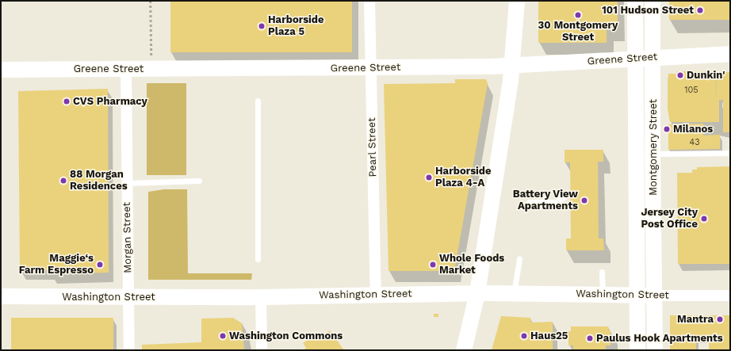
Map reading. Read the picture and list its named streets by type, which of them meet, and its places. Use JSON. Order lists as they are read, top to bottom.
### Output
{
  "streets": {
    "street": [
      "Greene Street",
      "Pearl Street",
      "Montgomery Street",
      "Morgan Street",
      "Washington Street"
    ]
  },
  "crossings": [
    ["Greene Street", "Pearl Street"],
    ["Greene Street", "Montgomery Street"],
    ["Greene Street", "Morgan Street"],
    ["Pearl Street", "Washington Street"],
    ["Montgomery Street", "Washington Street"],
    ["Morgan Street", "Washington Street"]
  ],
  "places": [
    "101 Hudson Street",
    "30 Montgomery Street",
    "Harborside Plaza 5",
    "Dunkin'",
    "CVS Pharmacy",
    "Milanos",
    "Harborside Plaza 4-A",
    "88 Morgan Residences",
    "Battery View Apartments",
    "Jersey City Post Office",
    "Maggie‘s Farm Espresso",
    "Whole Foods Market",
    "Mantra",
    "Washington Commons",
    "Haus25",
    "Paulus Hook Apartments"
  ],
  "house_numbers": ["105", "43"]
}
